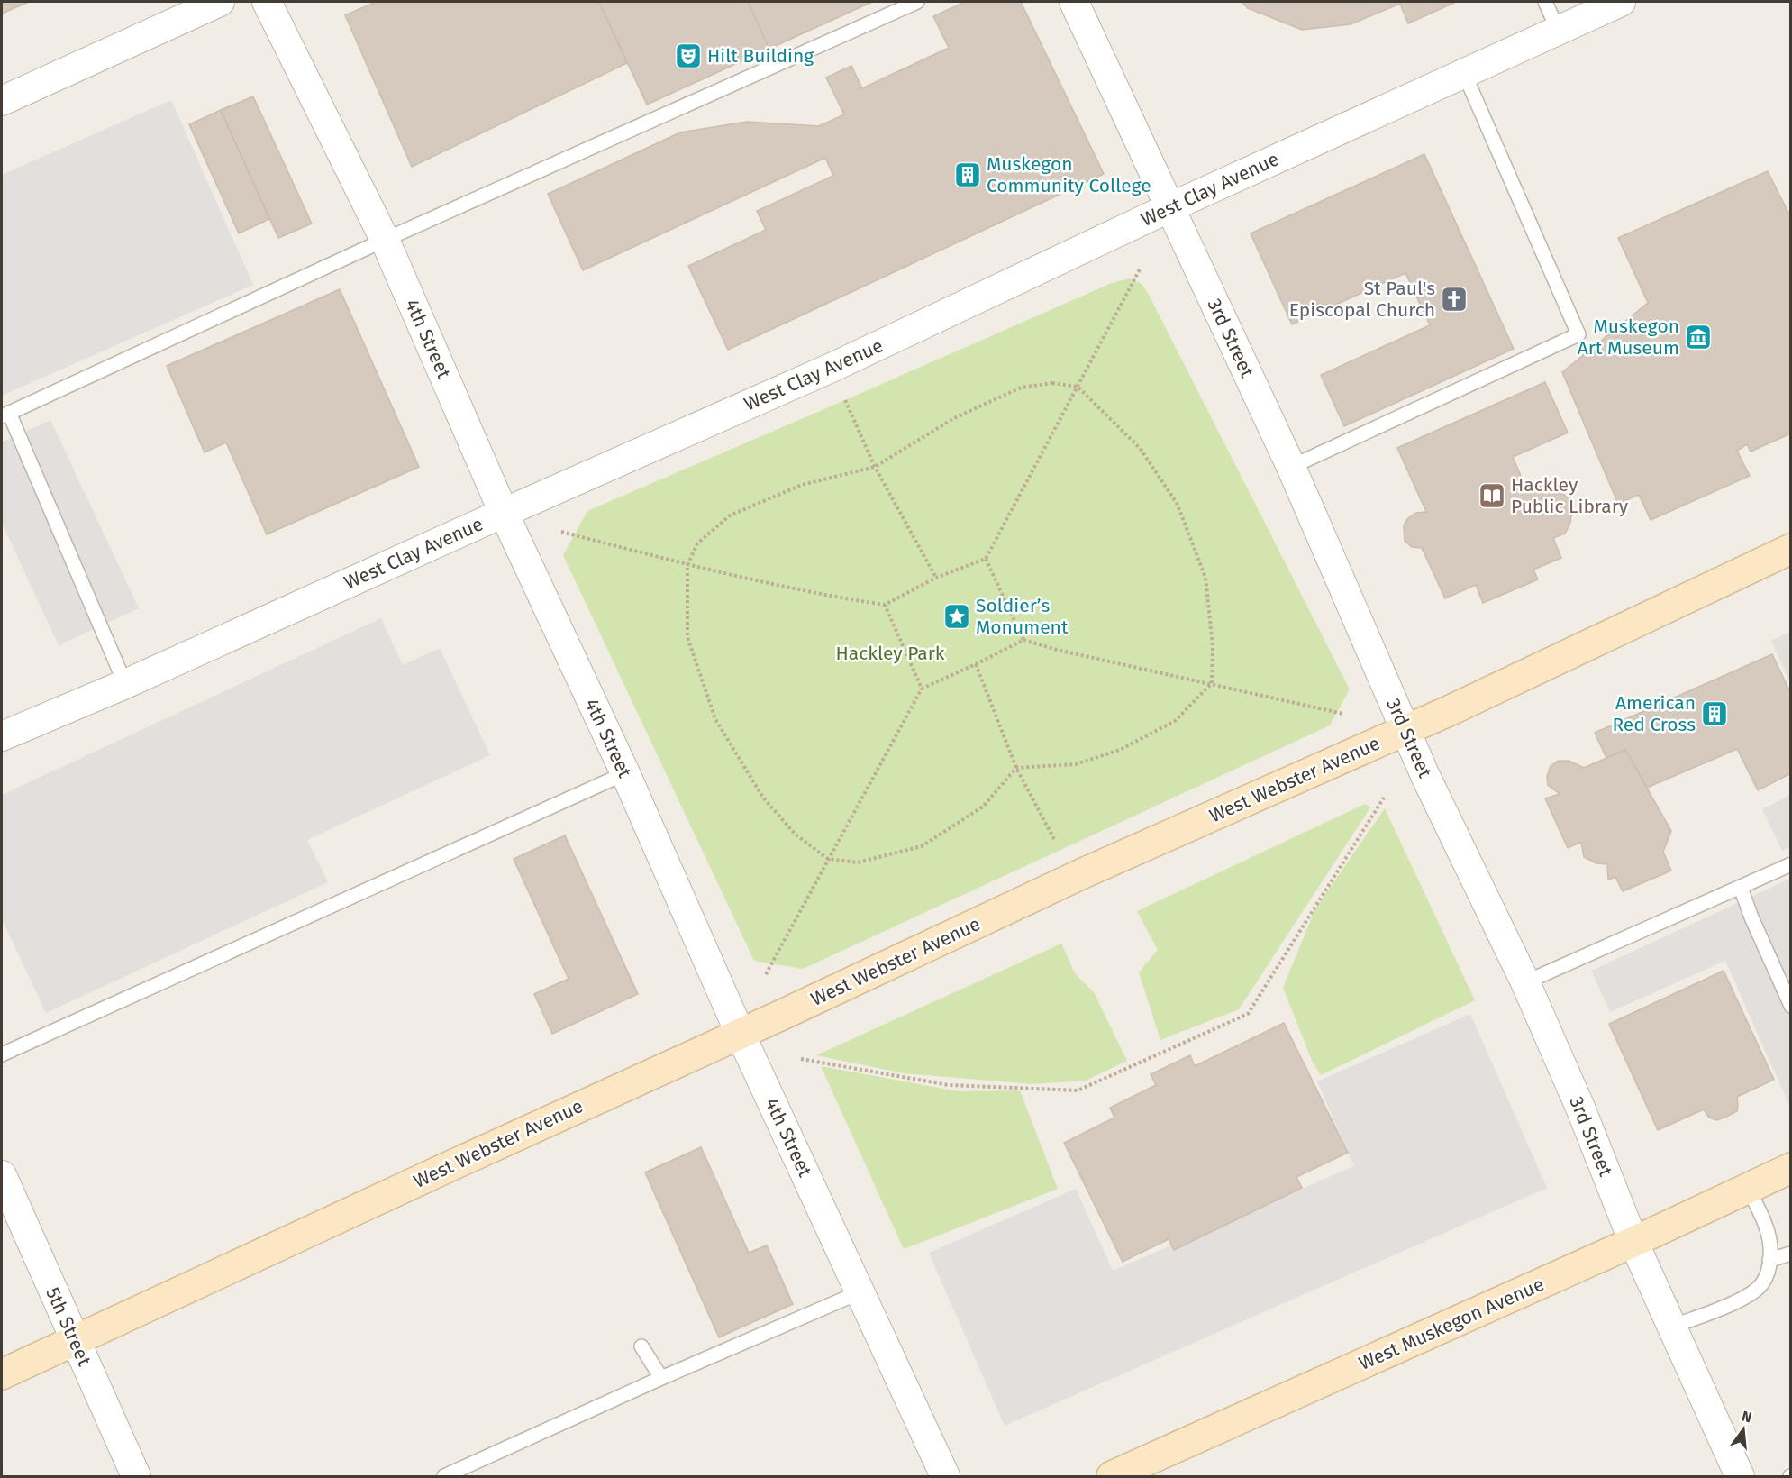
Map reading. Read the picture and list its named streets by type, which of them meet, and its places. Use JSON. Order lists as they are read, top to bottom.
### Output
{
  "streets": {
    "main road": ["West Webster Avenue", "West Muskegon Avenue"],
    "street": [
      "West Clay Avenue",
      "3rd Street",
      "4th Street",
      "5th Street"
    ]
  },
  "crossings": [
    ["West Clay Avenue", "3rd Street"],
    ["West Clay Avenue", "4th Street"],
    ["3rd Street", "West Webster Avenue"],
    ["3rd Street", "West Muskegon Avenue"],
    ["4th Street", "West Webster Avenue"],
    ["West Webster Avenue", "5th Street"]
  ],
  "parks": ["Hackley Park"],
  "places": {
    "theatre": ["Hilt Building"],
    "building": ["Muskegon Community College", "American Red Cross"],
    "church": ["St Paul's Episcopal Church"],
    "museum": ["Muskegon Art Museum"],
    "library": ["Hackley Public Library"],
    "place": ["Soldier’s Monument"]
  },
  "north": "top"
}
